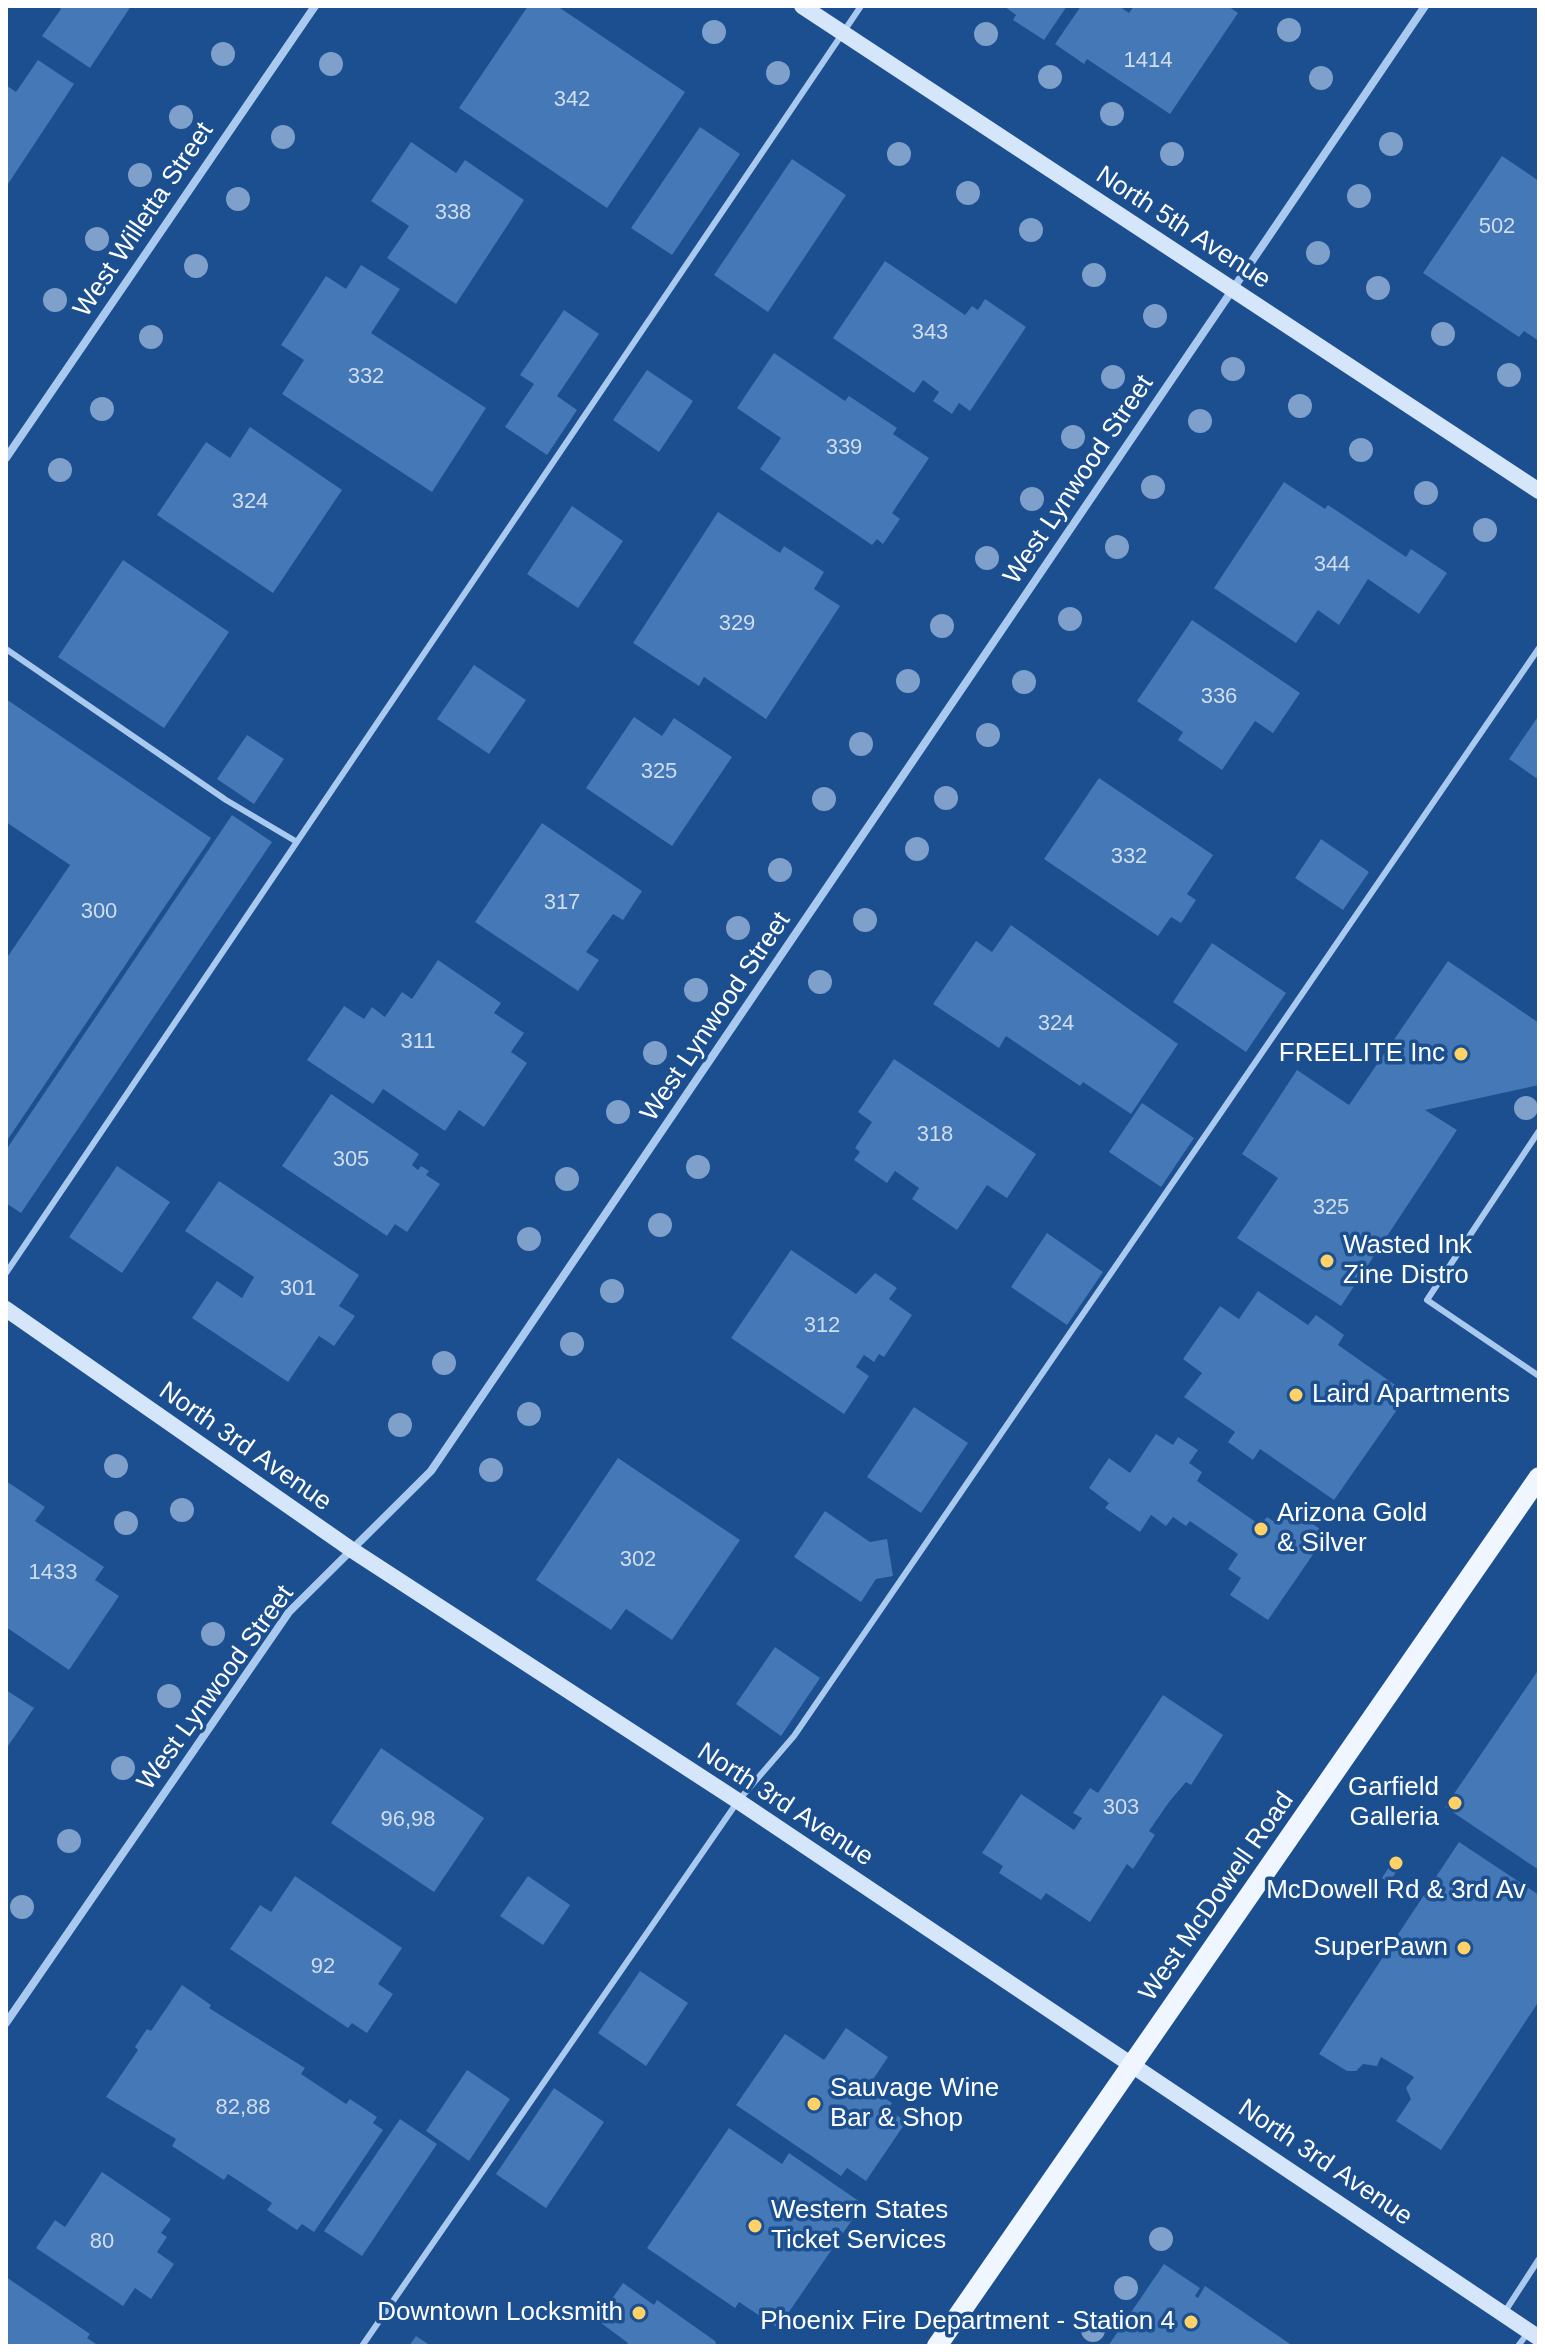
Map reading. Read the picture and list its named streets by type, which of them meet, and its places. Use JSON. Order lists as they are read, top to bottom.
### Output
{
  "streets": {
    "main road": ["West McDowell Road"],
    "street": [
      "West Willetta Street",
      "North 5th Avenue",
      "West Lynwood Street",
      "North 3rd Avenue"
    ]
  },
  "crossings": [
    ["North 5th Avenue", "West Lynwood Street"],
    ["West Lynwood Street", "North 3rd Avenue"],
    ["North 3rd Avenue", "West McDowell Road"]
  ],
  "places": [
    "FREELITE Inc",
    "Wasted Ink Zine Distro",
    "Laird Apartments",
    "Arizona Gold & Silver",
    "Garfield Galleria",
    "McDowell Rd & 3rd Av",
    "SuperPawn",
    "Sauvage Wine Bar & Shop",
    "Western States Ticket Services",
    "Downtown Locksmith",
    "Phoenix Fire Department - Station 4"
  ],
  "house_numbers": [
    "1414",
    "342",
    "338",
    "502",
    "343",
    "332",
    "339",
    "324",
    "344",
    "329",
    "336",
    "325",
    "332",
    "317",
    "300",
    "324",
    "311",
    "318",
    "305",
    "325",
    "301",
    "312",
    "302",
    "1433",
    "303",
    "96,98",
    "92",
    "82,88",
    "80"
  ]
}
